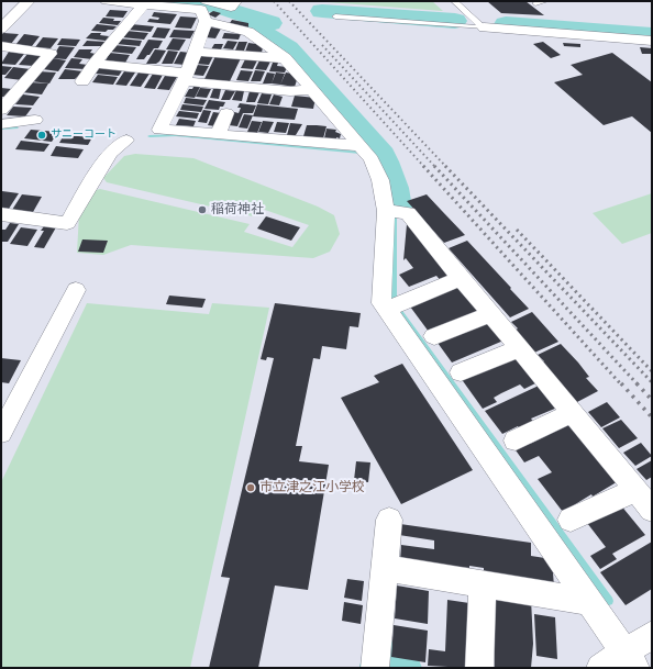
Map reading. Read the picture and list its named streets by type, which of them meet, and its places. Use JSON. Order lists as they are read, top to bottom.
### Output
{
  "places": ["サニーコート", "稲荷神社", "市立津之江小学校"]
}
